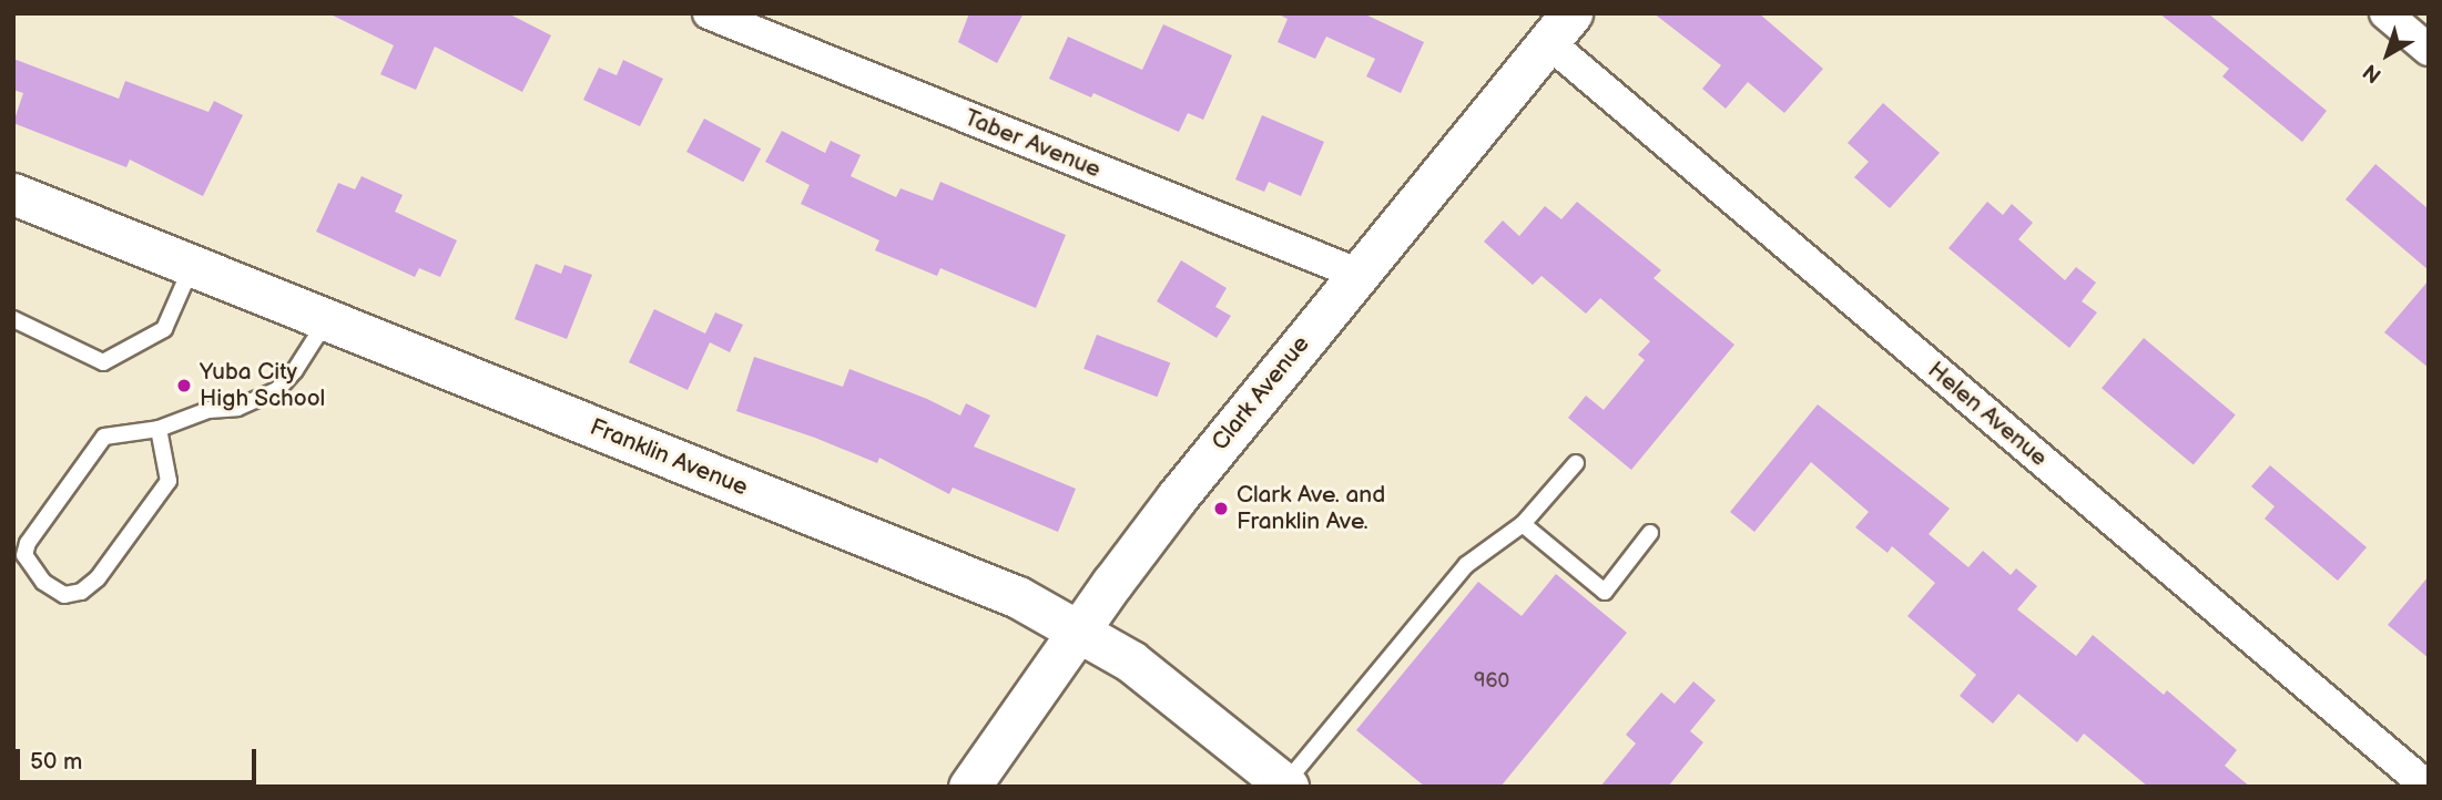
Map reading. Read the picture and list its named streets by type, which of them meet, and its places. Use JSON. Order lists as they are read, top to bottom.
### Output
{
  "streets": {
    "street": [
      "Taber Avenue",
      "Clark Avenue",
      "Helen Avenue",
      "Franklin Avenue"
    ]
  },
  "crossings": [
    ["Taber Avenue", "Clark Avenue"],
    ["Clark Avenue", "Helen Avenue"],
    ["Clark Avenue", "Franklin Avenue"]
  ],
  "places": ["Yuba City High School", "Clark Ave. and Franklin Ave."],
  "house_numbers": ["960"],
  "scale_bar": "50 m",
  "north": "bottom left"
}
